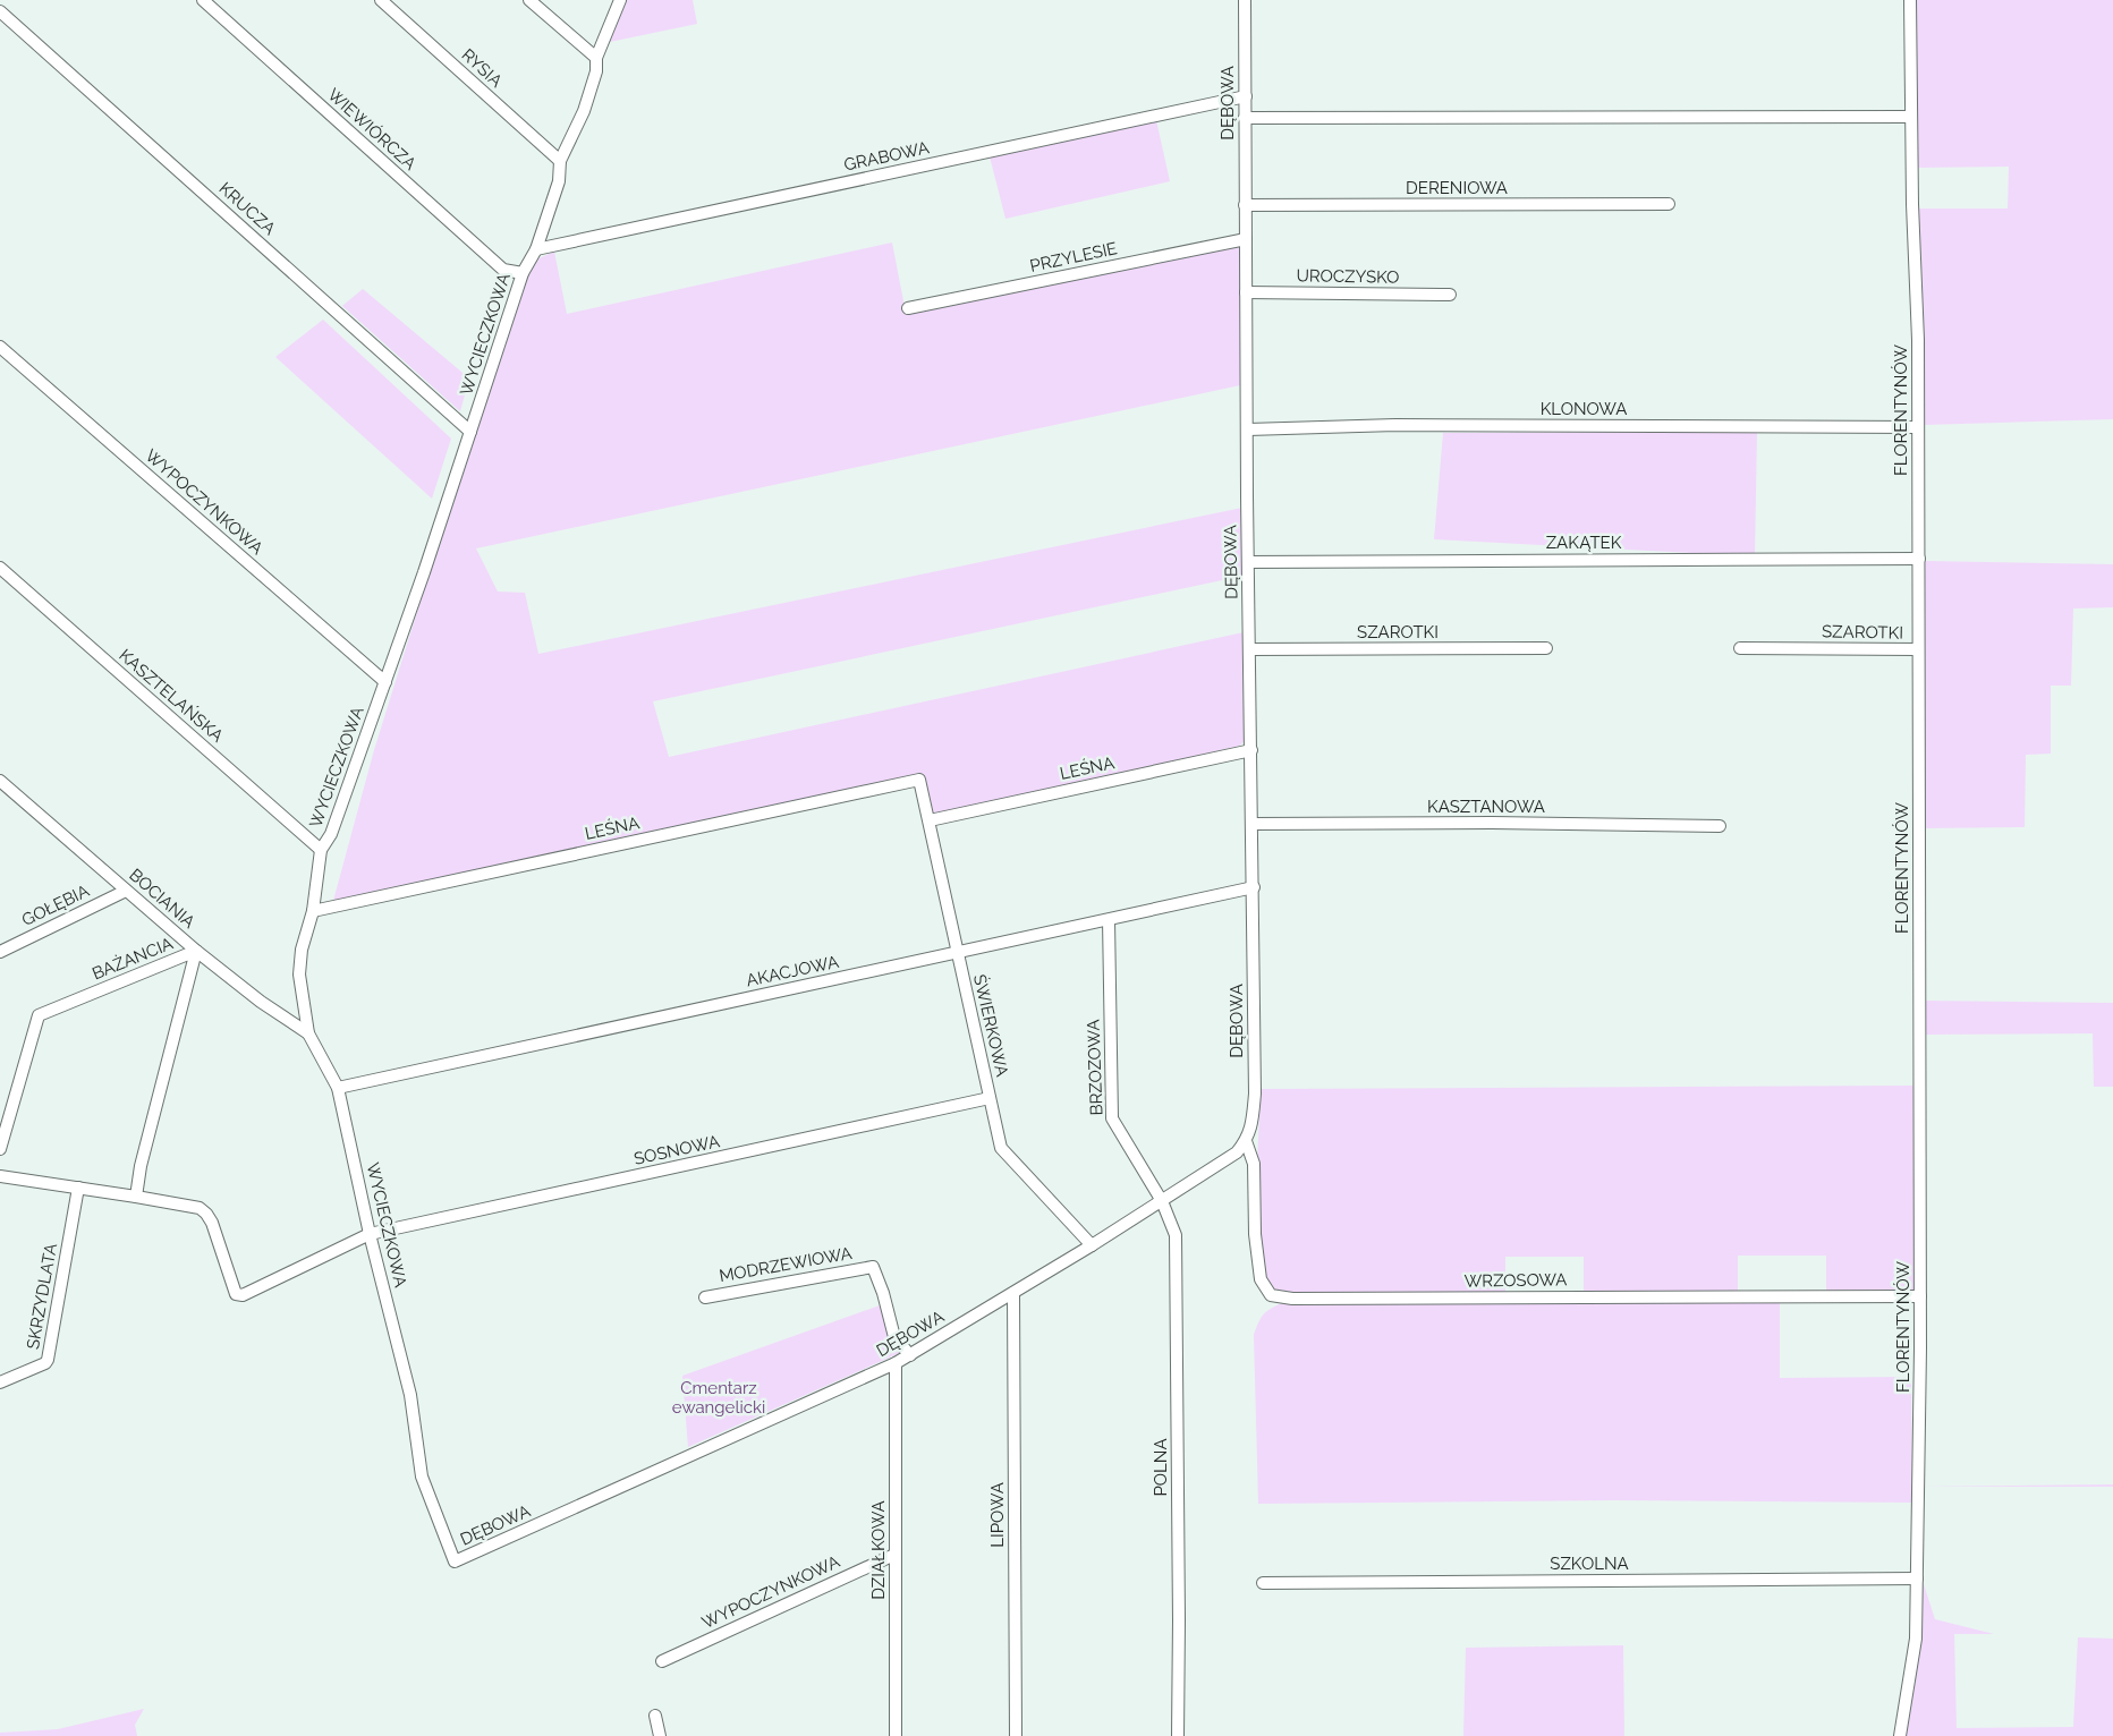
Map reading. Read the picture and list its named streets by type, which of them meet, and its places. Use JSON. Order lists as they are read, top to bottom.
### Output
{
  "streets": {
    "street": [
      "RYSIA",
      "DĘBOWA",
      "WIEWIÓRCZA",
      "GRABOWA",
      "DERENIOWA",
      "KRUCZA",
      "PRZYLESIE",
      "UROCZYSKO",
      "WYCIECZKOWA",
      "KLONOWA",
      "FLORENTYNÓW",
      "WYPOCZYNKOWA",
      "ZAKĄTEK",
      "SZAROTKI",
      "KASZTELAŃSKA",
      "LEŚNA",
      "KASZTANOWA",
      "BOCIANIA",
      "GOŁĘBIA",
      "BAŻANCIA",
      "AKACJOWA",
      "ŚWIERKOWA",
      "BRZOZOWA",
      "SOSNOWA",
      "MODRZEWIOWA",
      "WRZOSOWA",
      "SKRZYDLATA",
      "POLNA",
      "LIPOWA",
      "DZIAŁKOWA",
      "SZKOLNA"
    ]
  },
  "crossings": [
    ["RYSIA", "WYCIECZKOWA"],
    ["DĘBOWA", "GRABOWA"],
    ["DĘBOWA", "DERENIOWA"],
    ["DĘBOWA", "PRZYLESIE"],
    ["DĘBOWA", "UROCZYSKO"],
    ["DĘBOWA", "WYCIECZKOWA"],
    ["DĘBOWA", "KLONOWA"],
    ["DĘBOWA", "ZAKĄTEK"],
    ["DĘBOWA", "SZAROTKI"],
    ["DĘBOWA", "LEŚNA"],
    ["DĘBOWA", "KASZTANOWA"],
    ["DĘBOWA", "AKACJOWA"],
    ["DĘBOWA", "ŚWIERKOWA"],
    ["DĘBOWA", "BRZOZOWA"],
    ["DĘBOWA", "MODRZEWIOWA"],
    ["DĘBOWA", "WRZOSOWA"],
    ["DĘBOWA", "POLNA"],
    ["DĘBOWA", "LIPOWA"],
    ["DĘBOWA", "DZIAŁKOWA"],
    ["WIEWIÓRCZA", "WYCIECZKOWA"],
    ["GRABOWA", "WYCIECZKOWA"],
    ["KRUCZA", "WYCIECZKOWA"],
    ["WYCIECZKOWA", "WYPOCZYNKOWA"],
    ["WYCIECZKOWA", "KASZTELAŃSKA"],
    ["WYCIECZKOWA", "LEŚNA"],
    ["WYCIECZKOWA", "BOCIANIA"],
    ["WYCIECZKOWA", "AKACJOWA"],
    ["WYCIECZKOWA", "SOSNOWA"],
    ["KLONOWA", "FLORENTYNÓW"],
    ["FLORENTYNÓW", "ZAKĄTEK"],
    ["FLORENTYNÓW", "SZAROTKI"],
    ["FLORENTYNÓW", "WRZOSOWA"],
    ["FLORENTYNÓW", "SZKOLNA"],
    ["WYPOCZYNKOWA", "DZIAŁKOWA"],
    ["LEŚNA", "ŚWIERKOWA"],
    ["BOCIANIA", "GOŁĘBIA"],
    ["BOCIANIA", "BAŻANCIA"],
    ["AKACJOWA", "ŚWIERKOWA"],
    ["AKACJOWA", "BRZOZOWA"],
    ["ŚWIERKOWA", "SOSNOWA"],
    ["BRZOZOWA", "POLNA"]
  ],
  "parks": ["Cmentarz ewangelicki"]
}
